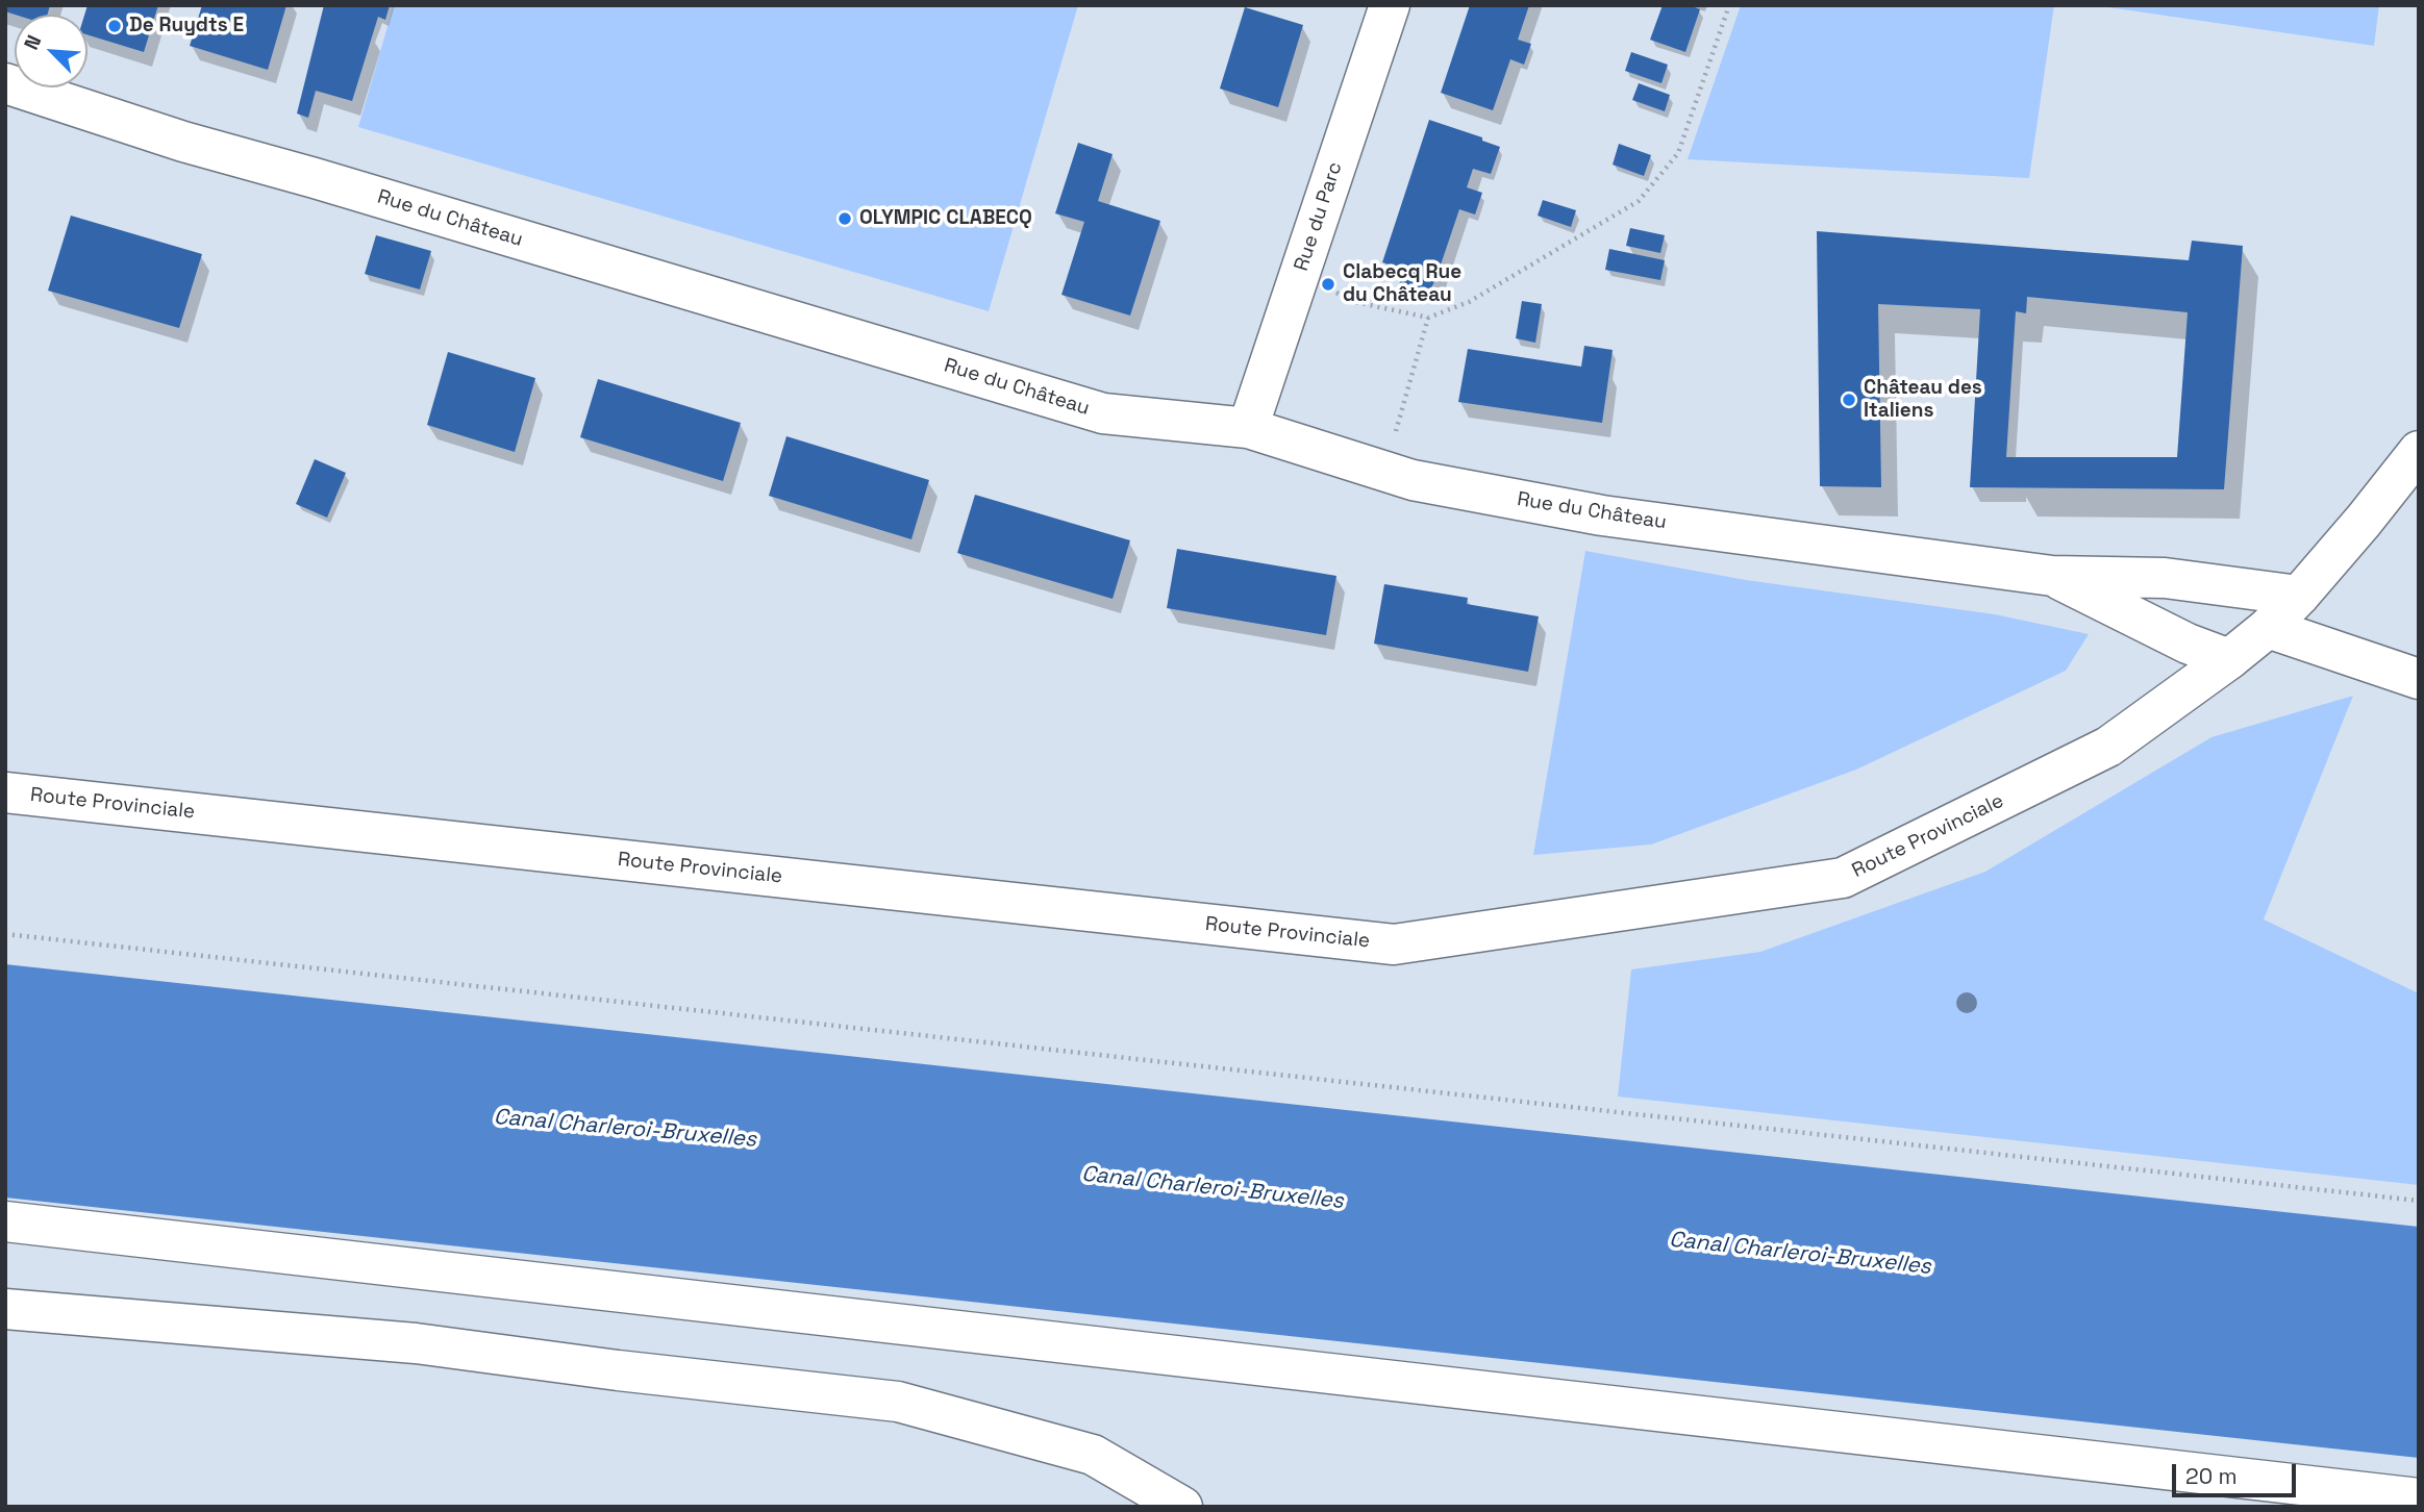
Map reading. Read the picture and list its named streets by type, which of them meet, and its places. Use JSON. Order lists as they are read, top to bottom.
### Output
{
  "streets": {
    "street": ["Rue du Parc", "Rue du Château", "Route Provinciale"]
  },
  "crossings": [
    ["Rue du Parc", "Rue du Château"],
    ["Rue du Château", "Route Provinciale"]
  ],
  "water": ["Canal Charleroi-Bruxelles"],
  "places": [
    "De Ruydts E",
    "OLYMPIC CLABECQ",
    "Clabecq Rue du Château",
    "Château des Italiens"
  ],
  "scale_bar": "20 m",
  "north": "top left"
}
